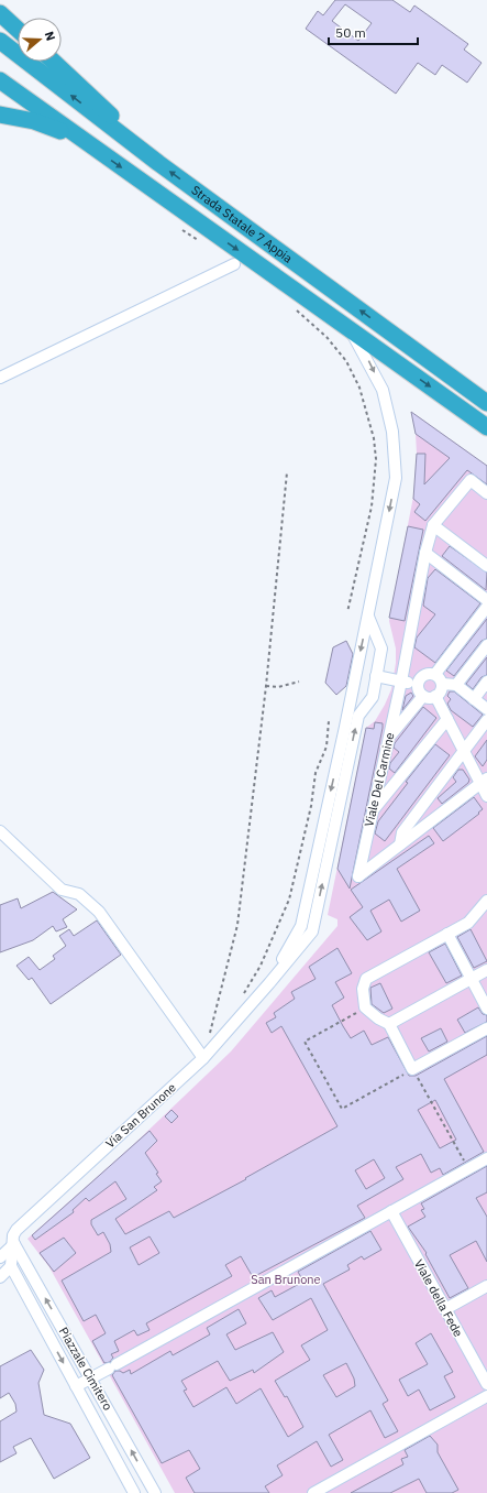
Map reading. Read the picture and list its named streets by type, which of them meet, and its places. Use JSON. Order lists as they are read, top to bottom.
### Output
{
  "streets": {
    "highway": ["Strada Statale 7 Appia"],
    "street": [
      "Viale Del Carmine",
      "Via San Brunone",
      "Viale della Fede",
      "Piazzale Cimitero"
    ]
  },
  "crossings": [
    ["Via San Brunone", "Piazzale Cimitero"]
  ],
  "parks": ["San Brunone"],
  "scale_bar": "50 m",
  "north": "right"
}
